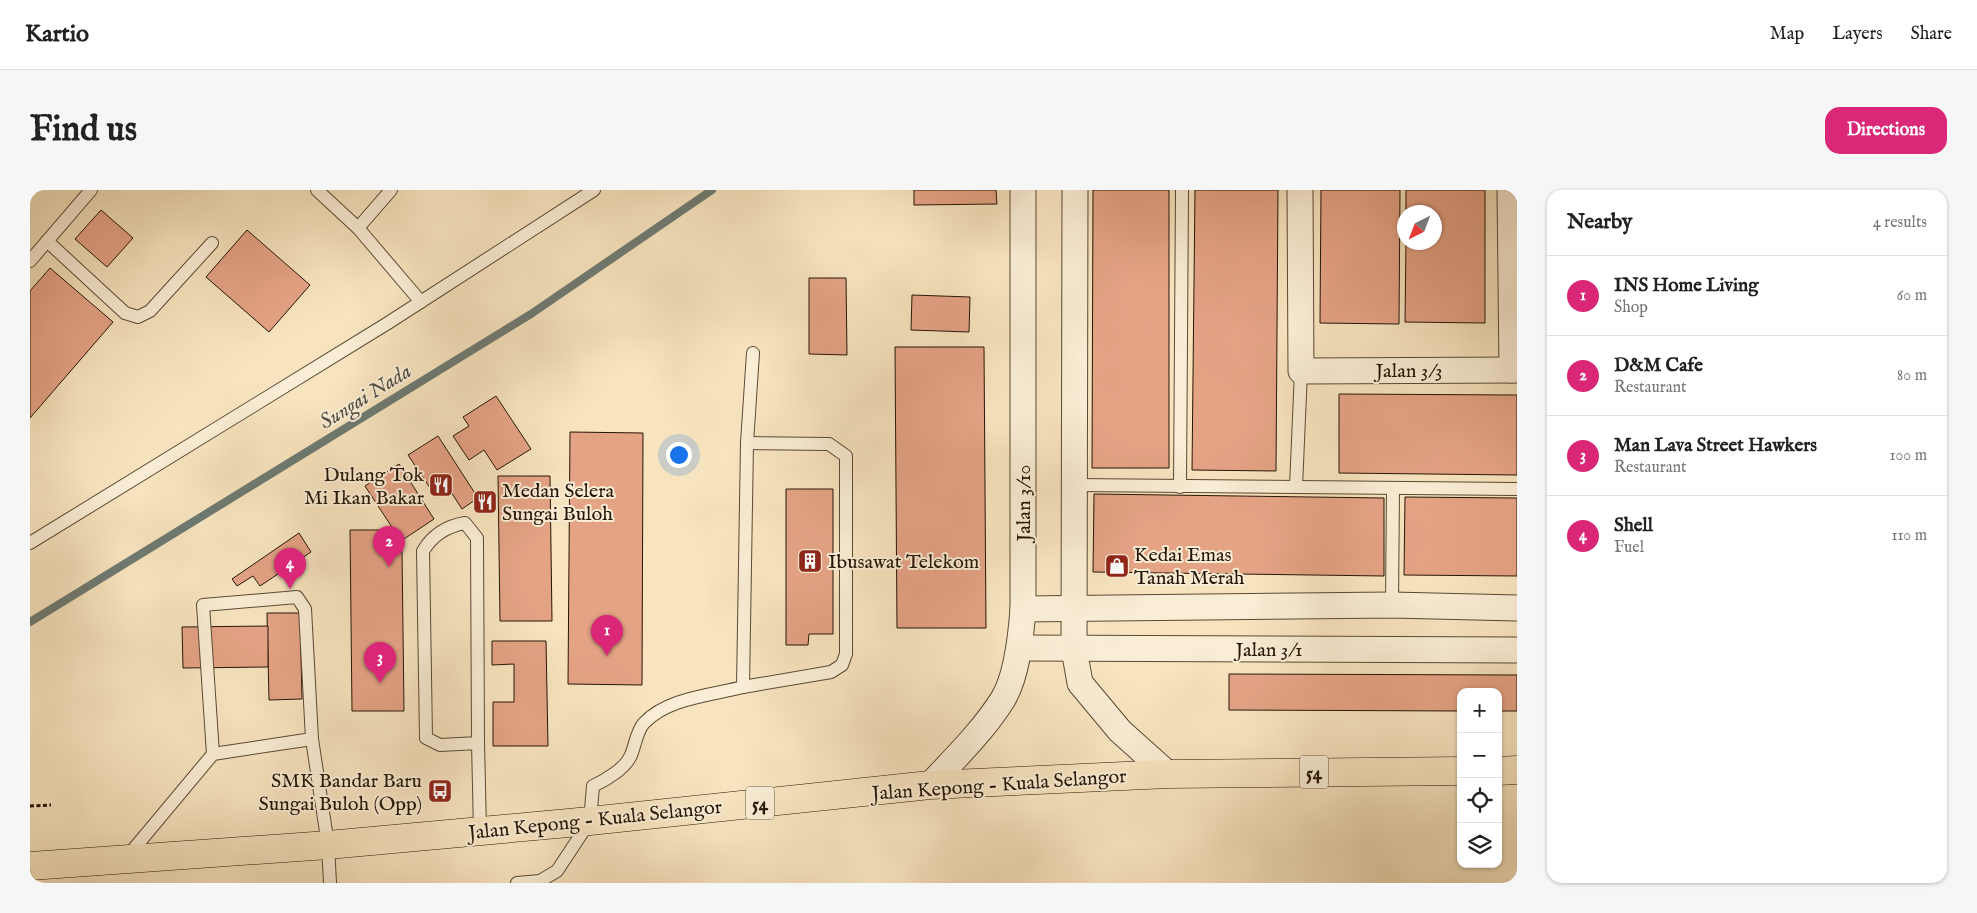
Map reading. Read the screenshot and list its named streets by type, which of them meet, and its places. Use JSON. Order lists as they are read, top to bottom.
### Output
{
  "streets": {
    "highway": ["54", "Jalan Kepong - Kuala Selangor"],
    "street": ["Jalan 3/3", "Jalan 3/10", "Jalan 3/1"]
  },
  "crossings": [
    ["Jalan 3/10", "Jalan 3/1"],
    ["Jalan 3/10", "Jalan Kepong - Kuala Selangor"]
  ],
  "water": ["Sungai Nada"],
  "places": {
    "restaurant": ["Dulang Tok Mi Ikan Bakar", "Medan Selera Sungai Buloh"],
    "building": ["Ibusawat Telekom"],
    "shop": ["Kedai Emas Tanah Merah"],
    "bus stop": ["SMK Bandar Baru Sungai Buloh (Opp)"]
  },
  "north": "bottom left",
  "page": {
    "header": "Kartio",
    "nav": ["Map", "Layers", "Share"],
    "buttons": "Directions",
    "title": "Find us",
    "heading": ["Nearby", "4 results"],
    "list": [
      {
        "mark": "1",
        "name": "INS Home Living",
        "note": "Shop",
        "value": "60 m"
      },
      {
        "mark": "2",
        "name": "D&M Cafe",
        "note": "Restaurant",
        "value": "80 m"
      },
      {
        "mark": "3",
        "name": "Man Lava Street Hawkers",
        "note": "Restaurant",
        "value": "100 m"
      },
      {
        "mark": "4",
        "name": "Shell",
        "note": "Fuel",
        "value": "110 m"
      }
    ],
    "pins": [
      "2",
      "4",
      "1",
      "3"
    ],
    "map_buttons": ["+", "−"]
  }
}
